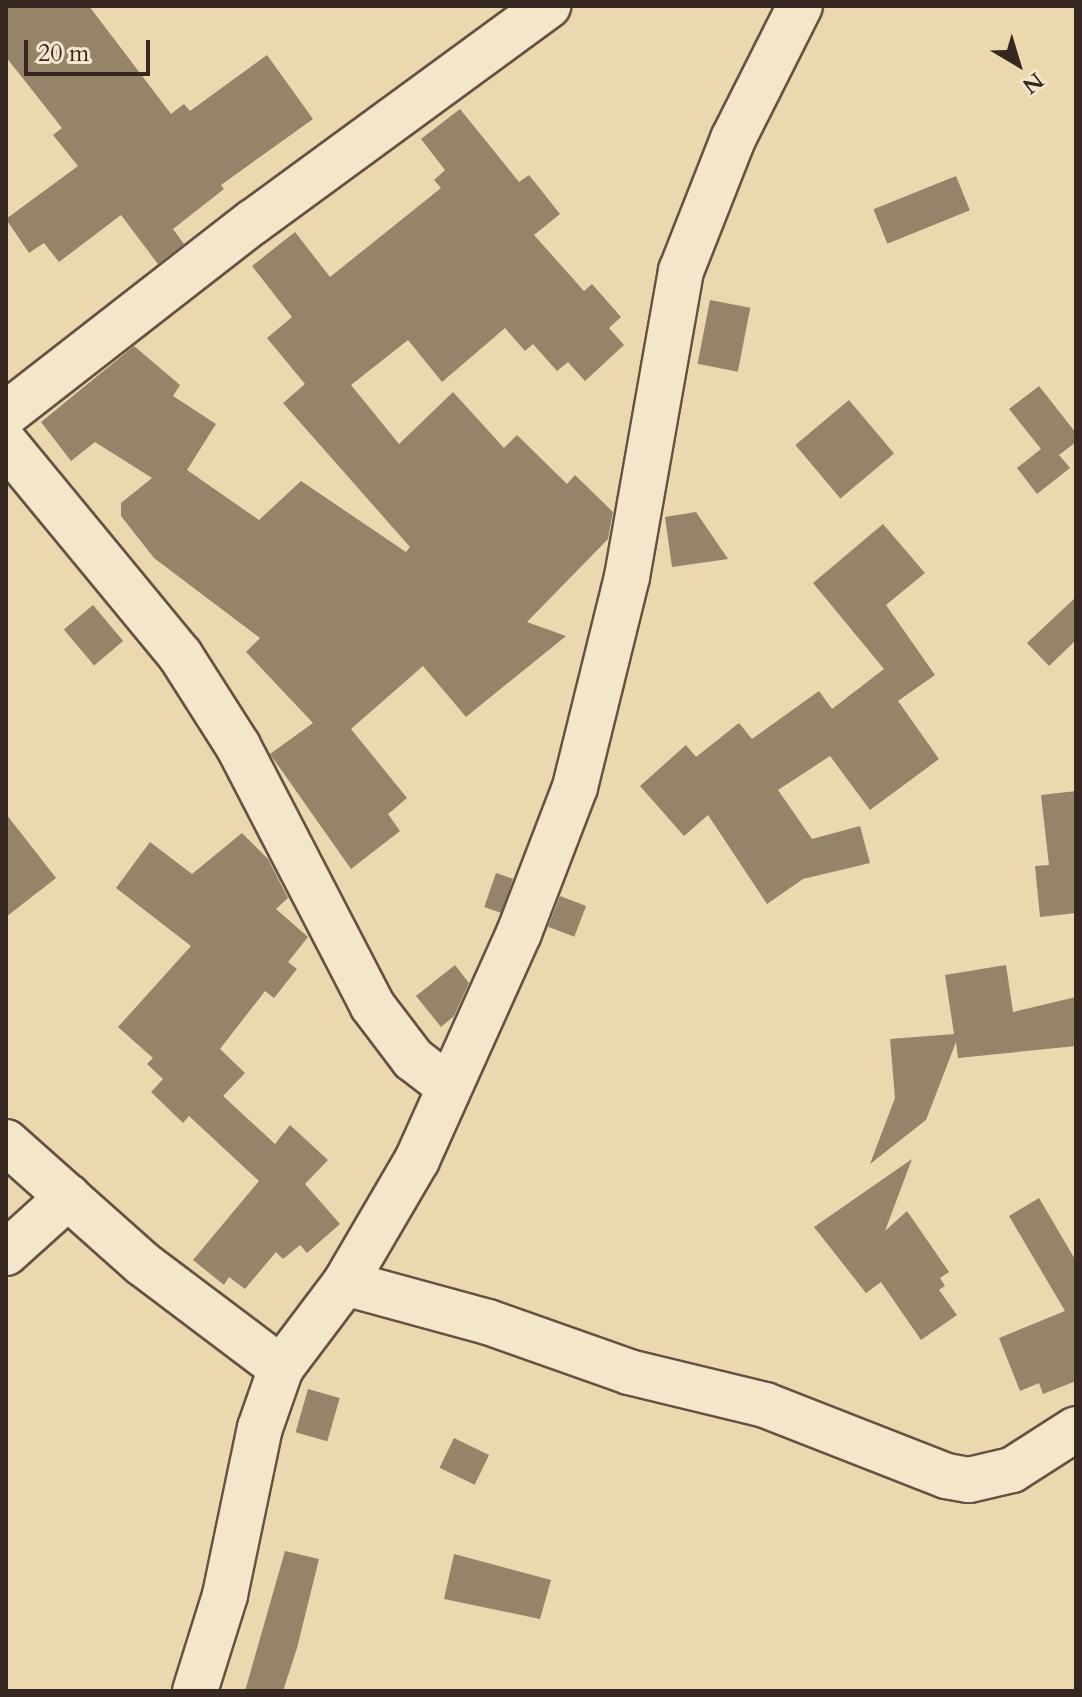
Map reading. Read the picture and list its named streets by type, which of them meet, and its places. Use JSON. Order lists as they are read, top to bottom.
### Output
{
  "scale_bar": "20 m",
  "north": "bottom right"
}
